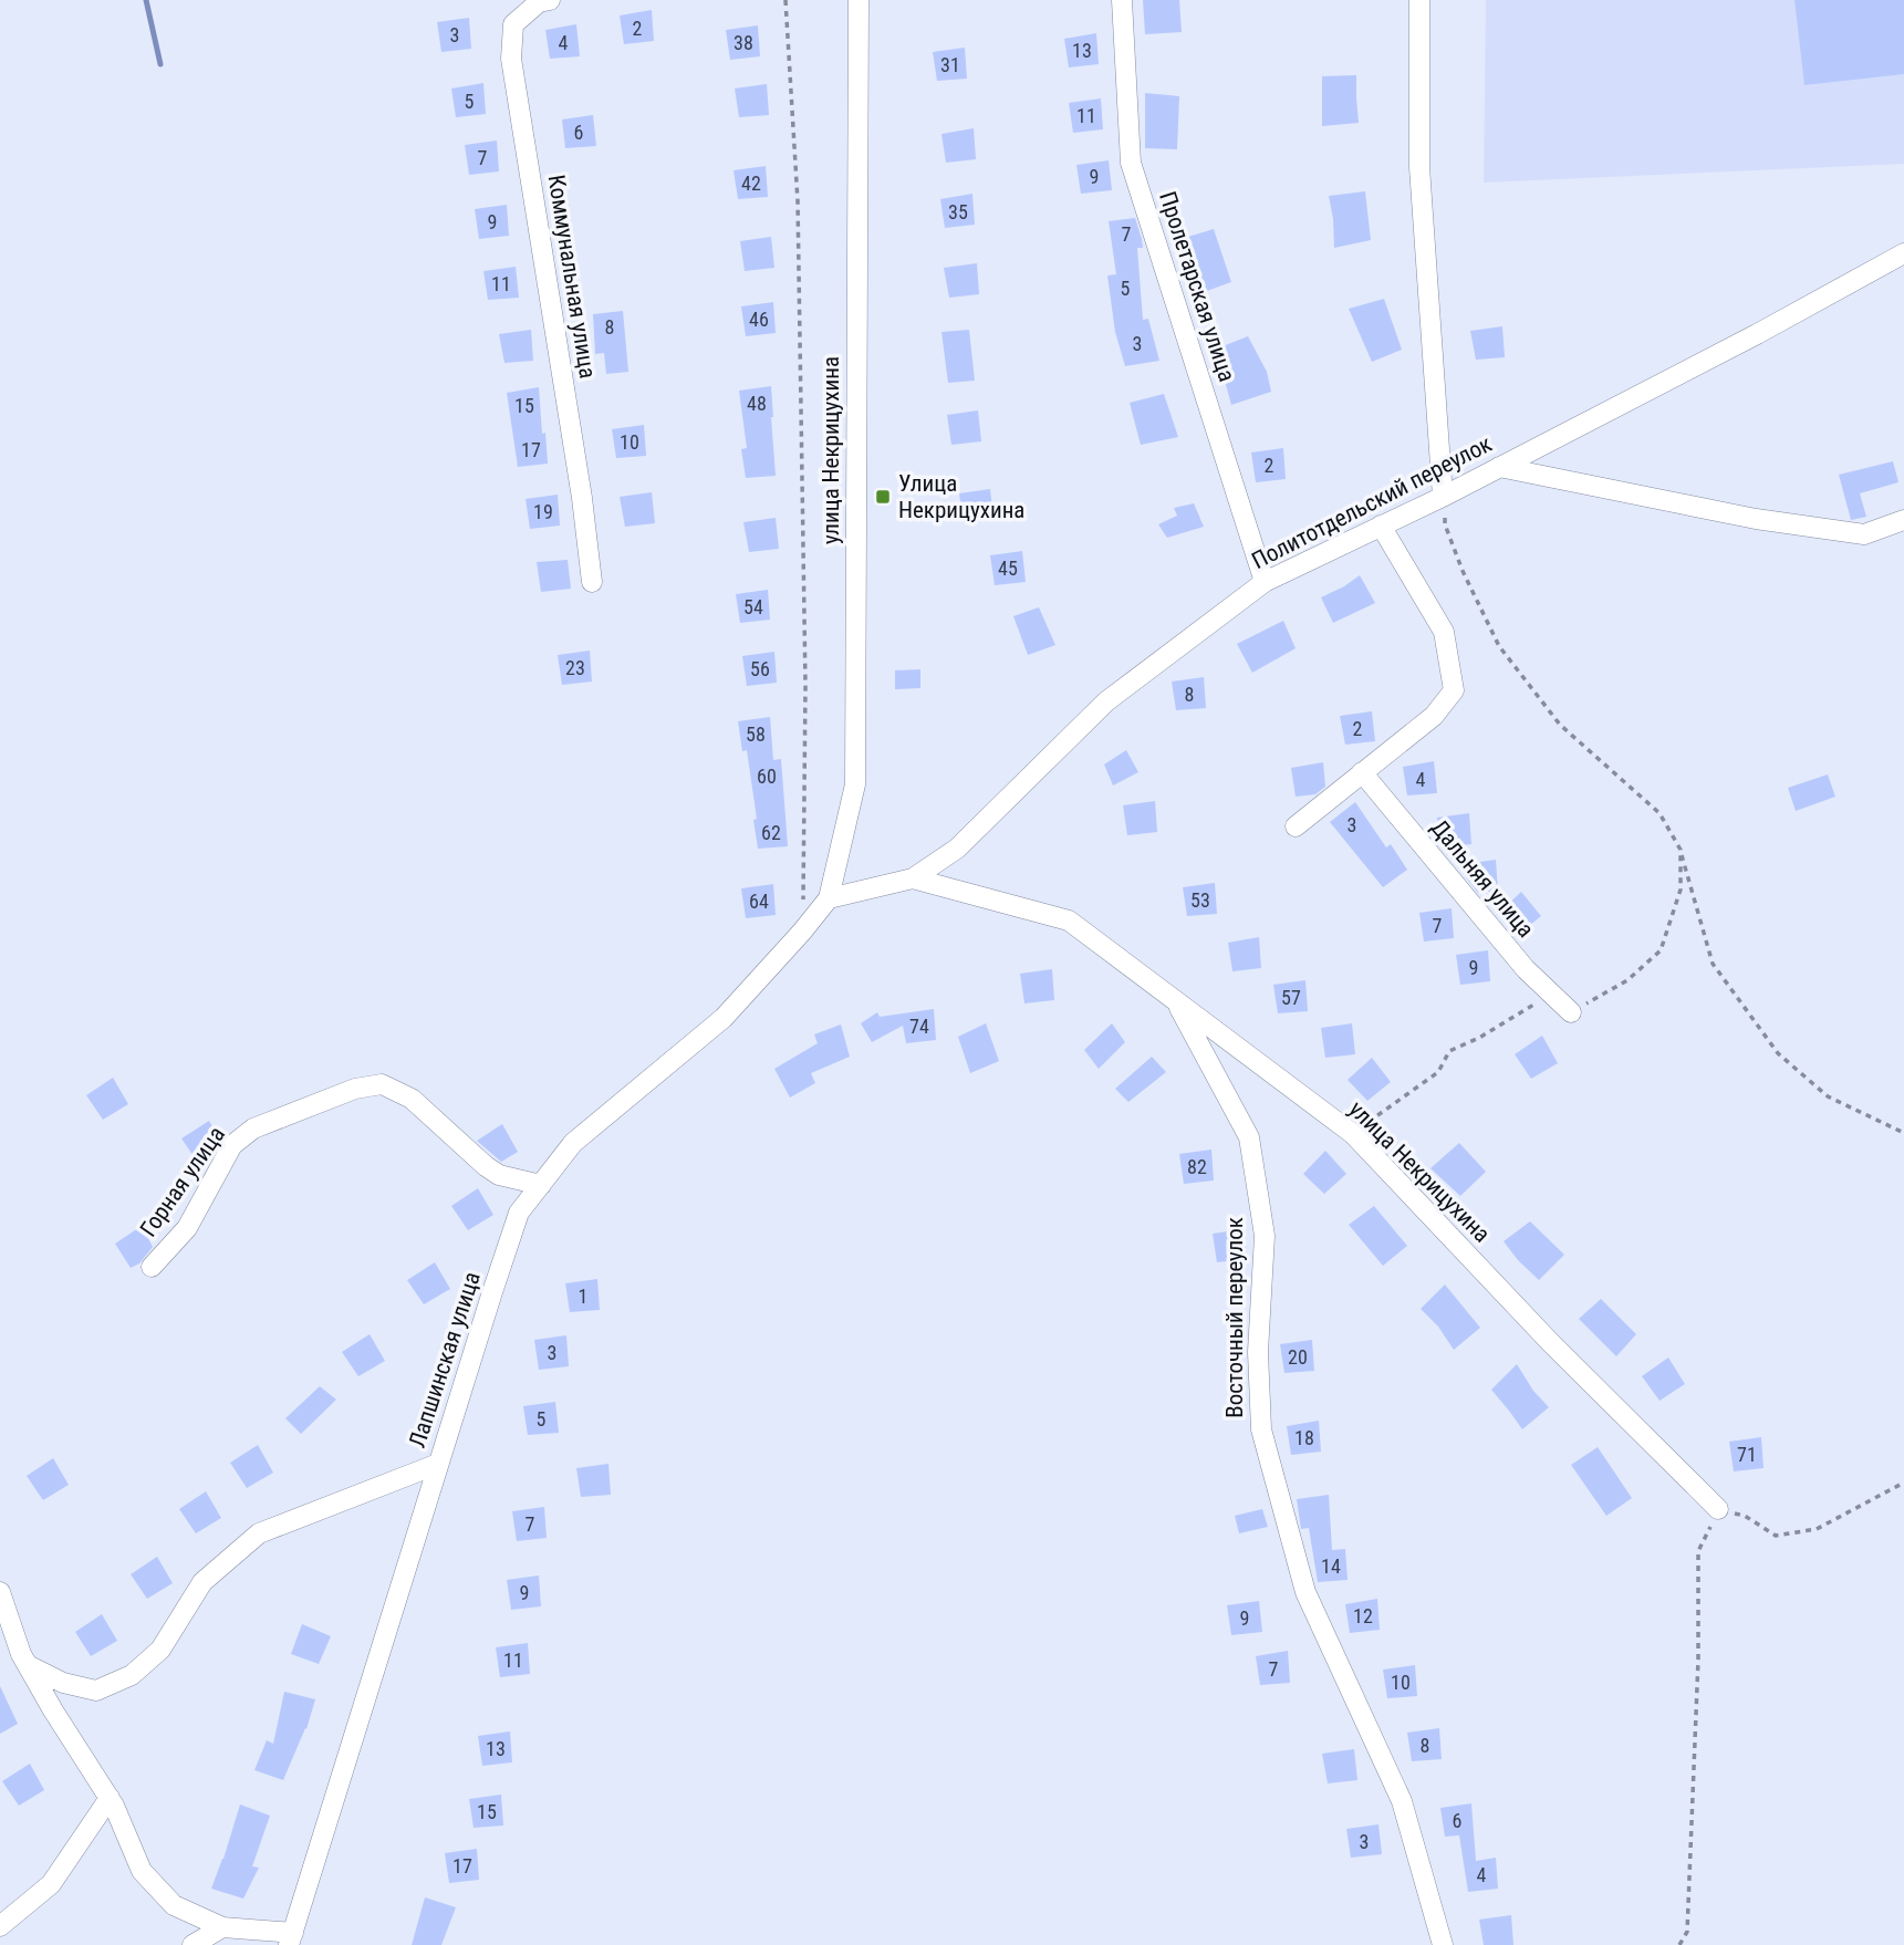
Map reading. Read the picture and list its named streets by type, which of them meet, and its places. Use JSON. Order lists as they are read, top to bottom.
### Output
{
  "streets": {
    "street": [
      "Коммунальная улица",
      "Пролетарская улица",
      "улица Некрицухина",
      "Политотдельский переулок",
      "Дальняя улица",
      "Горная улица",
      "Восточный переулок",
      "Лапшинская улица"
    ]
  },
  "crossings": [
    ["Пролетарская улица", "Политотдельский переулок"],
    ["улица Некрицухина", "Политотдельский переулок"],
    ["улица Некрицухина", "Восточный переулок"],
    ["улица Некрицухина", "Лапшинская улица"],
    ["Политотдельский переулок", "Лапшинская улица"],
    ["Горная улица", "Лапшинская улица"]
  ],
  "places": {
    "transit": ["Улица Некрицухина"]
  },
  "house_numbers": [
    "2",
    "3",
    "4",
    "38",
    "13",
    "31",
    "5",
    "11",
    "6",
    "7",
    "9",
    "42",
    "35",
    "9",
    "7",
    "11",
    "5",
    "46",
    "8",
    "3",
    "48",
    "15",
    "10",
    "17",
    "2",
    "19",
    "45",
    "54",
    "23",
    "56",
    "8",
    "2",
    "58",
    "60",
    "4",
    "3",
    "62",
    "53",
    "64",
    "7",
    "9",
    "57",
    "74",
    "82",
    "1",
    "3",
    "20",
    "5",
    "18",
    "71",
    "7",
    "14",
    "9",
    "12",
    "9",
    "11",
    "7",
    "10",
    "8",
    "13",
    "15",
    "6",
    "3",
    "17",
    "4"
  ]
}
